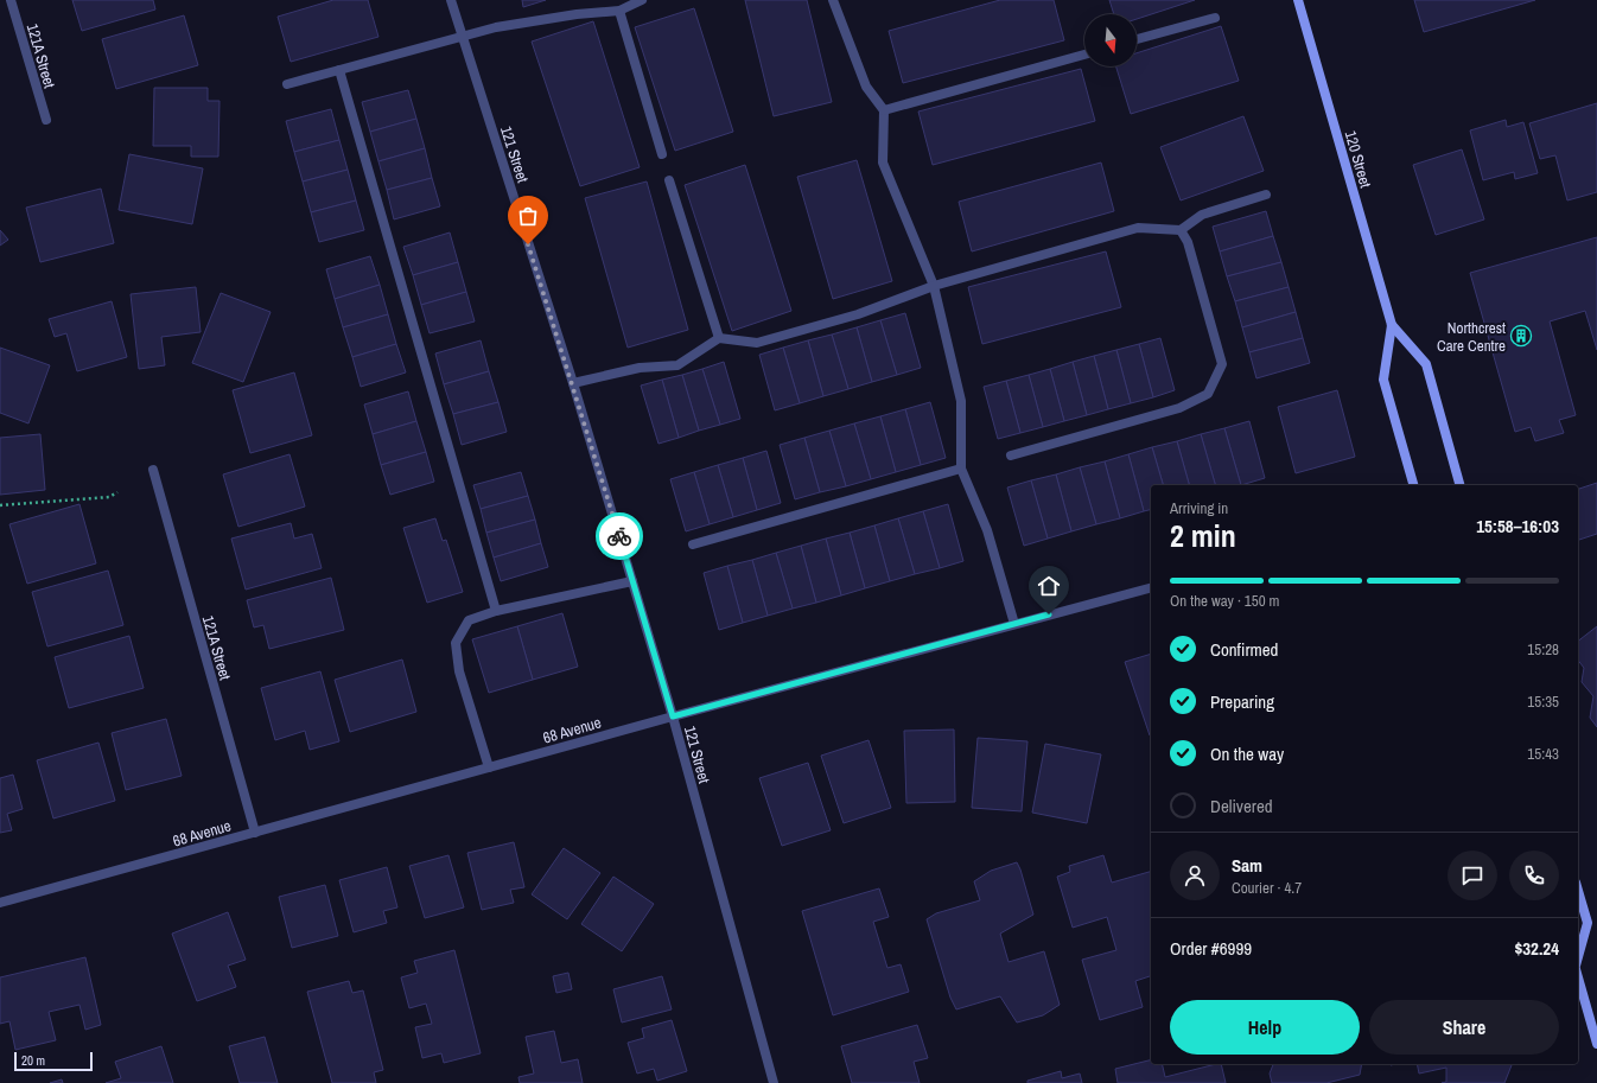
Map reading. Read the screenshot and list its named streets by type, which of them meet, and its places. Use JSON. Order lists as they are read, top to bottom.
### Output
{
  "streets": {
    "main road": ["120 Street"],
    "street": ["121A Street", "121 Street", "68 Avenue"]
  },
  "crossings": [
    ["121A Street", "68 Avenue"],
    ["121 Street", "68 Avenue"]
  ],
  "places": {
    "building": ["Northcrest Care Centre"]
  },
  "scale_bar": "20 m",
  "north": "bottom",
  "page": {
    "heading": ["2 min", "Arriving in", "15:58–16:03"],
    "panel": [
      "Sam",
      "Courier · 4.7",
      "Order #6999",
      "$32.24"
    ],
    "bar": "On the way · 150 m",
    "list": [
      ["Confirmed", "15:28"],
      ["Preparing", "15:35"],
      ["On the way", "15:43"],
      "Delivered"
    ],
    "buttons": ["Help", "Share"],
    "scale": "20 m"
  }
}
